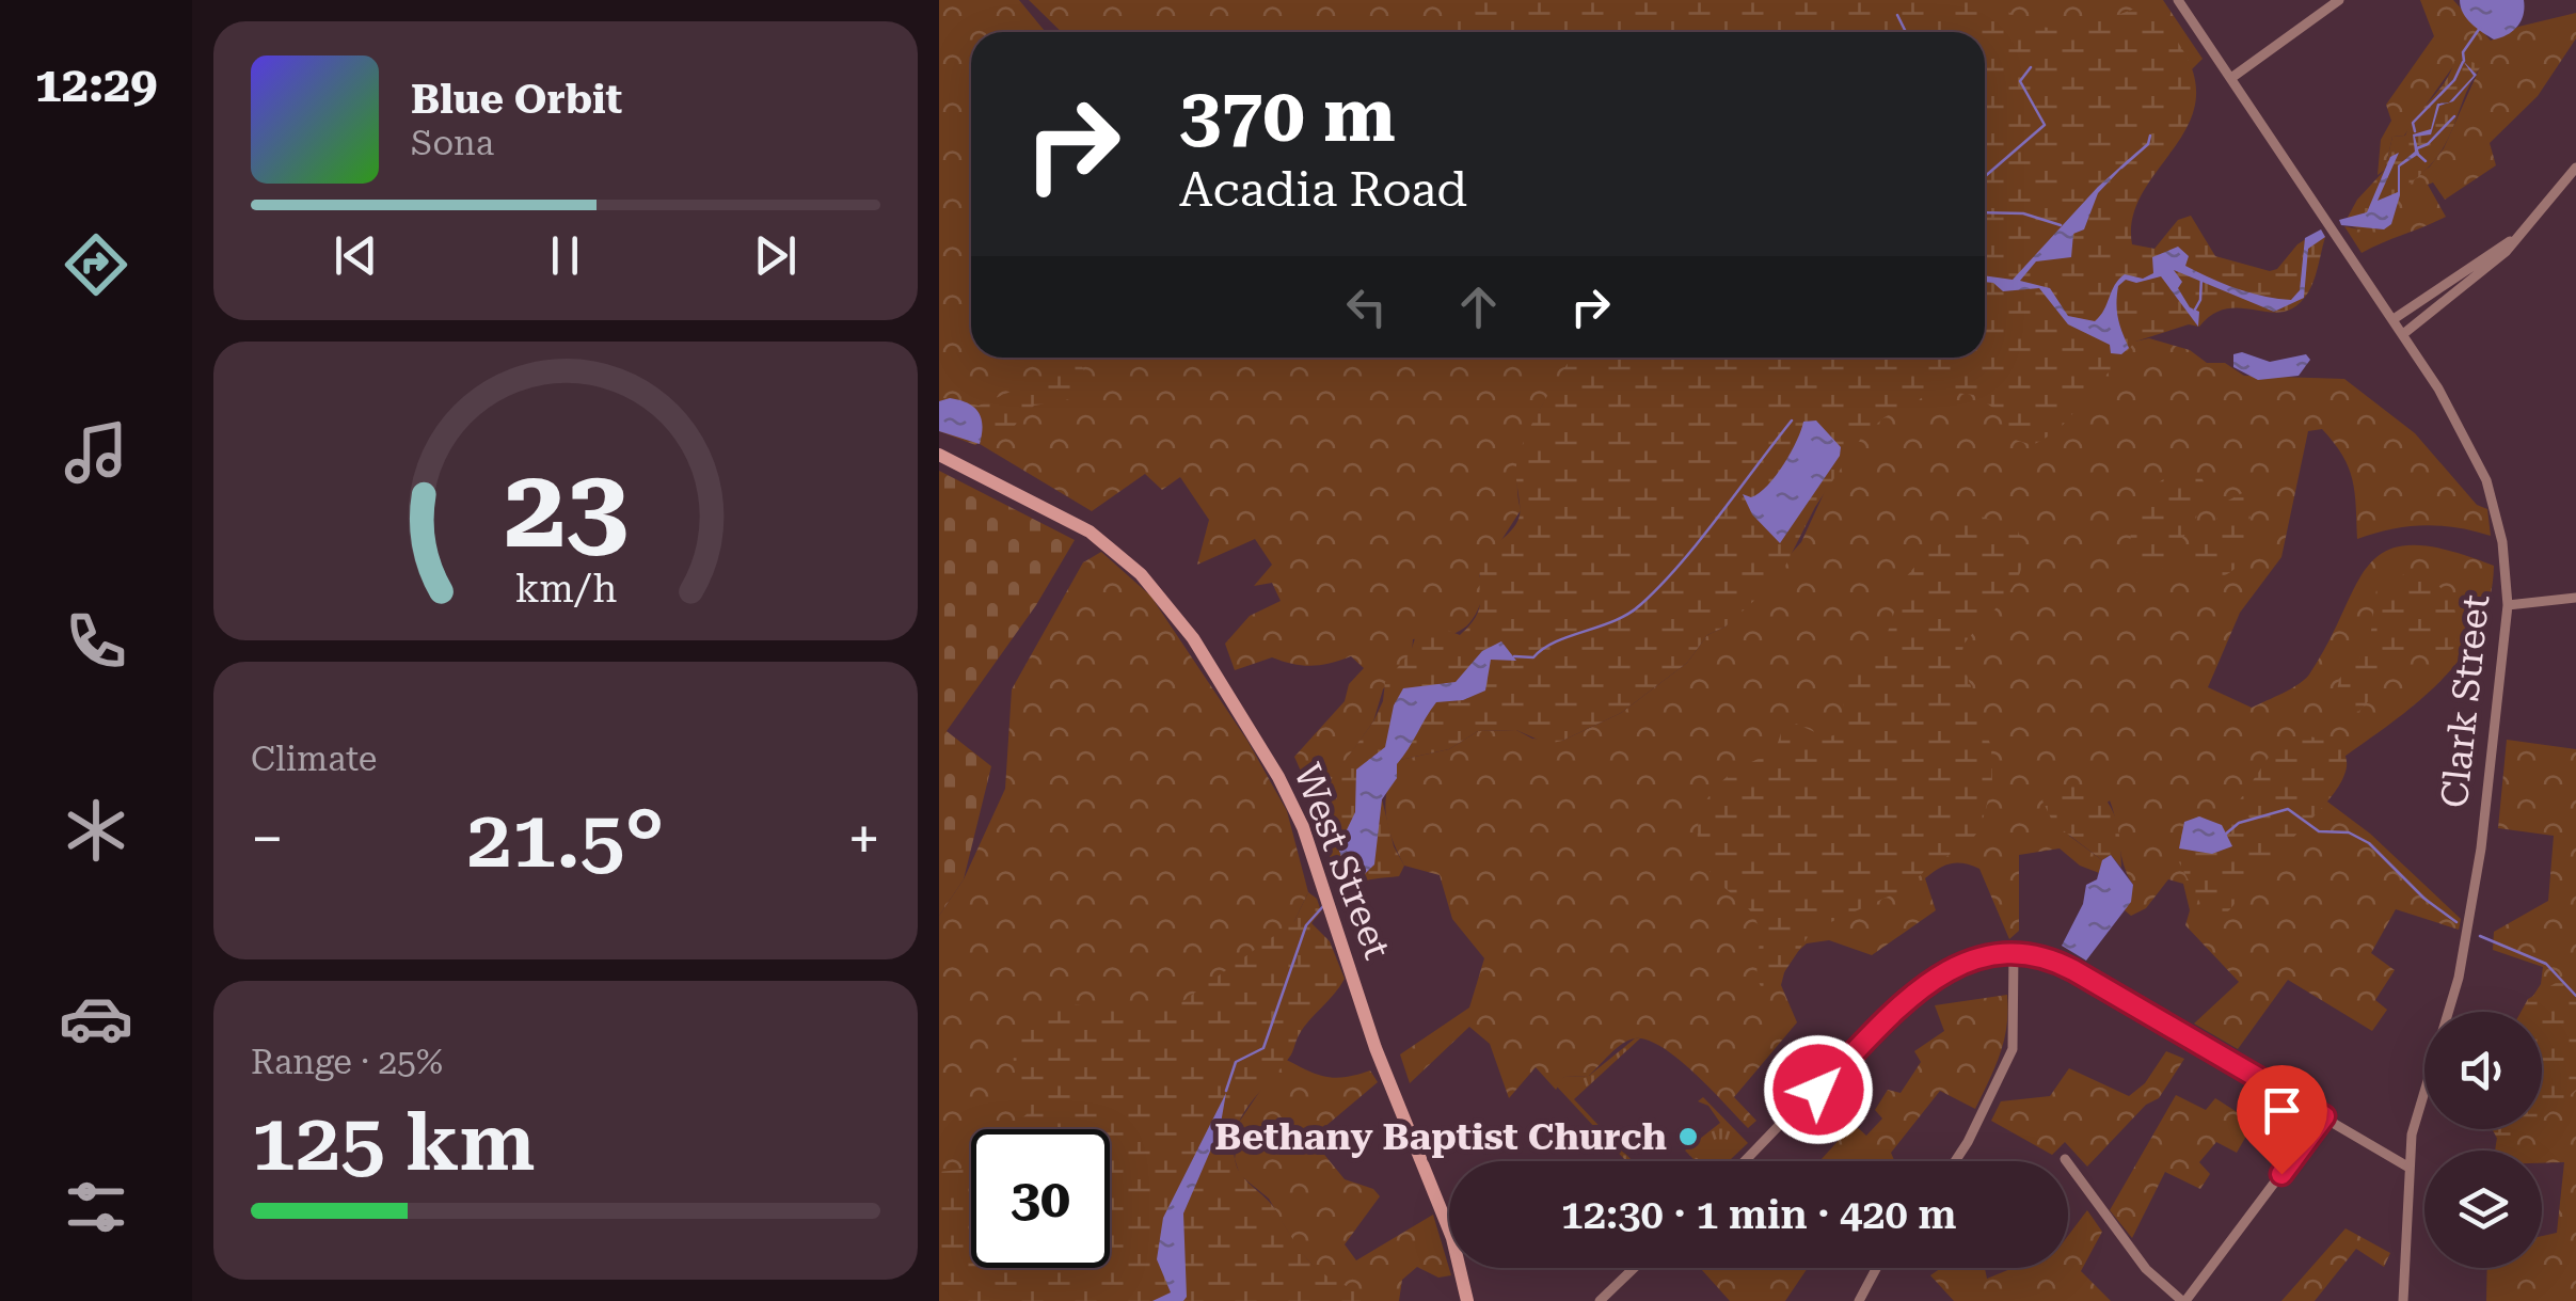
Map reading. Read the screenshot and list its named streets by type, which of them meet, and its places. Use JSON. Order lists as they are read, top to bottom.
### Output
{
  "streets": {
    "main road": ["West Street"],
    "street": ["Clark Street"]
  },
  "places": ["Bethany Baptist Church"],
  "page": {
    "tabs": "12:29",
    "turn": ["370 m", "Acadia Road"],
    "song": ["Blue Orbit", "Sona"],
    "tile": [
      "Climate",
      ["Range · 25%", "125 km"]
    ],
    "heat": ["−", "21.5°", "+"],
    "limit": "30",
    "trip": "12:30 · 1 min · 420 m",
    "gauge": ["23", "km/h"]
  }
}
